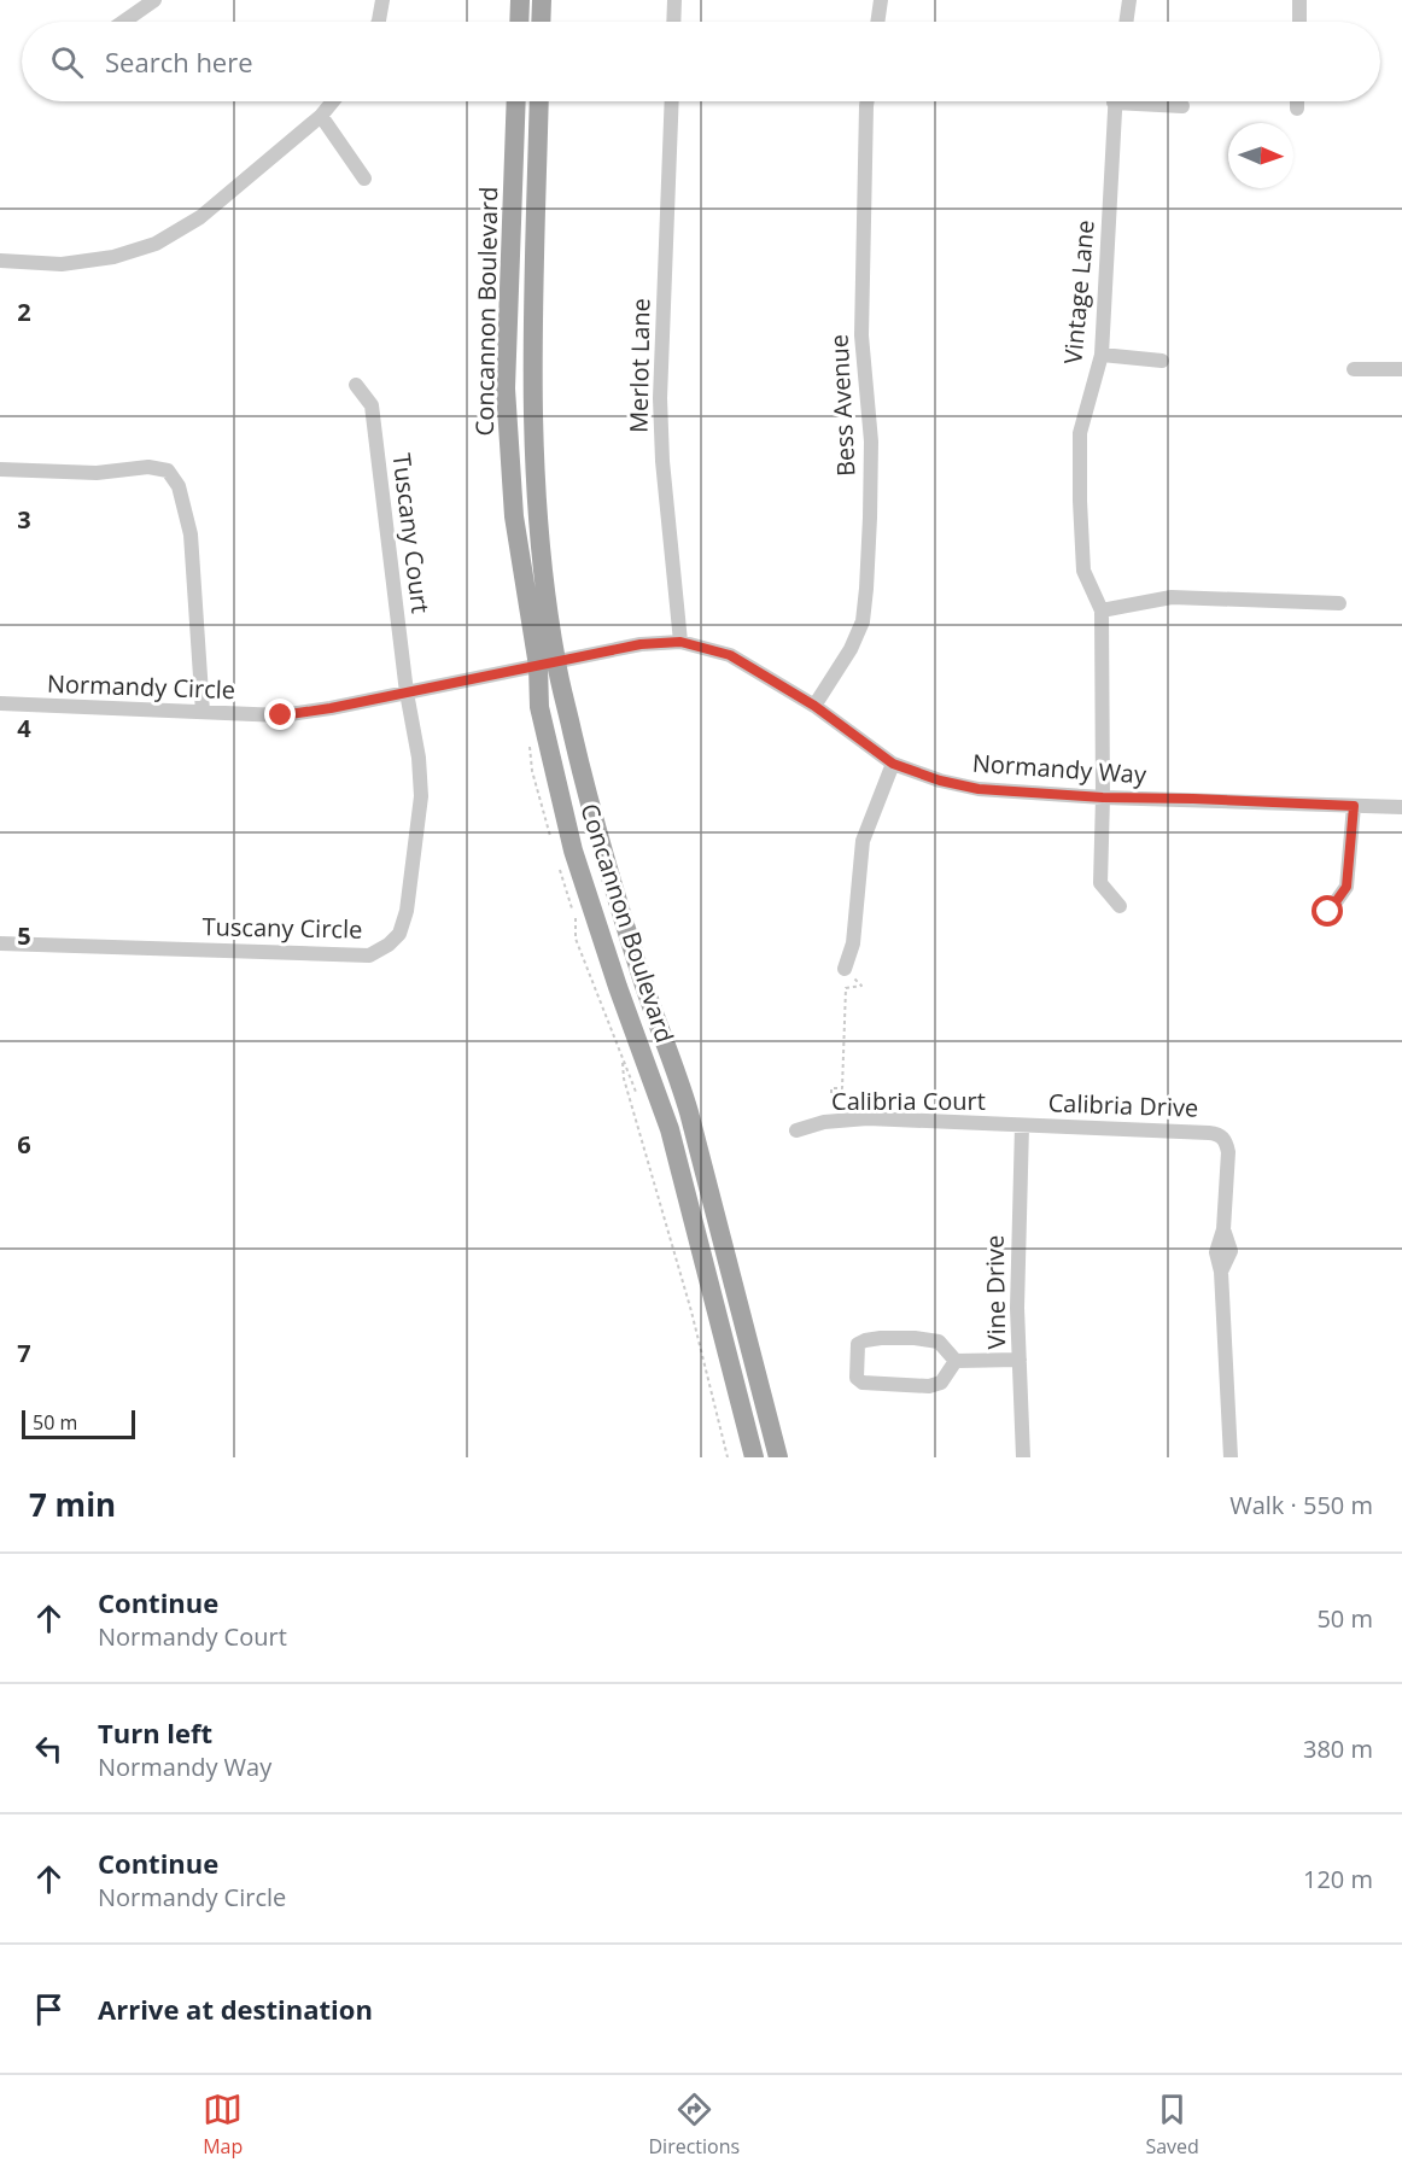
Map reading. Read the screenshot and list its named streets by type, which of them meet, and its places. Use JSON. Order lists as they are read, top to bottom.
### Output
{
  "streets": {
    "main road": ["Concannon Boulevard"],
    "street": [
      "Vintage Lane",
      "Merlot Lane",
      "Bess Avenue",
      "Tuscany Court",
      "Normandy Circle",
      "Normandy Way",
      "Tuscany Circle",
      "Calibria Court",
      "Calibria Drive",
      "Vine Drive"
    ]
  },
  "crossings": [
    ["Vintage Lane", "Normandy Way"],
    ["Concannon Boulevard", "Normandy Circle"],
    ["Concannon Boulevard", "Normandy Way"],
    ["Merlot Lane", "Normandy Way"],
    ["Bess Avenue", "Normandy Way"],
    ["Tuscany Court", "Normandy Circle"],
    ["Tuscany Court", "Tuscany Circle"],
    ["Normandy Circle", "Normandy Way"],
    ["Normandy Circle", "Tuscany Circle"],
    ["Calibria Court", "Calibria Drive"],
    ["Calibria Court", "Vine Drive"],
    ["Calibria Drive", "Vine Drive"]
  ],
  "scale_bar": "50 m",
  "north": "right",
  "page": {
    "search": "Search here",
    "scale": "50 m",
    "heading": ["7 min", "Walk · 550 m"],
    "list": [
      ["Continue", "Normandy Court", "50 m"],
      ["Turn left", "Normandy Way", "380 m"],
      ["Continue", "Normandy Circle", "120 m"],
      "Arrive at destination"
    ],
    "nav": ["Map", "Directions", "Saved"]
  },
  "grid": {
    "rows": [
      "2",
      "3",
      "4",
      "5",
      "6",
      "7"
    ]
  }
}
